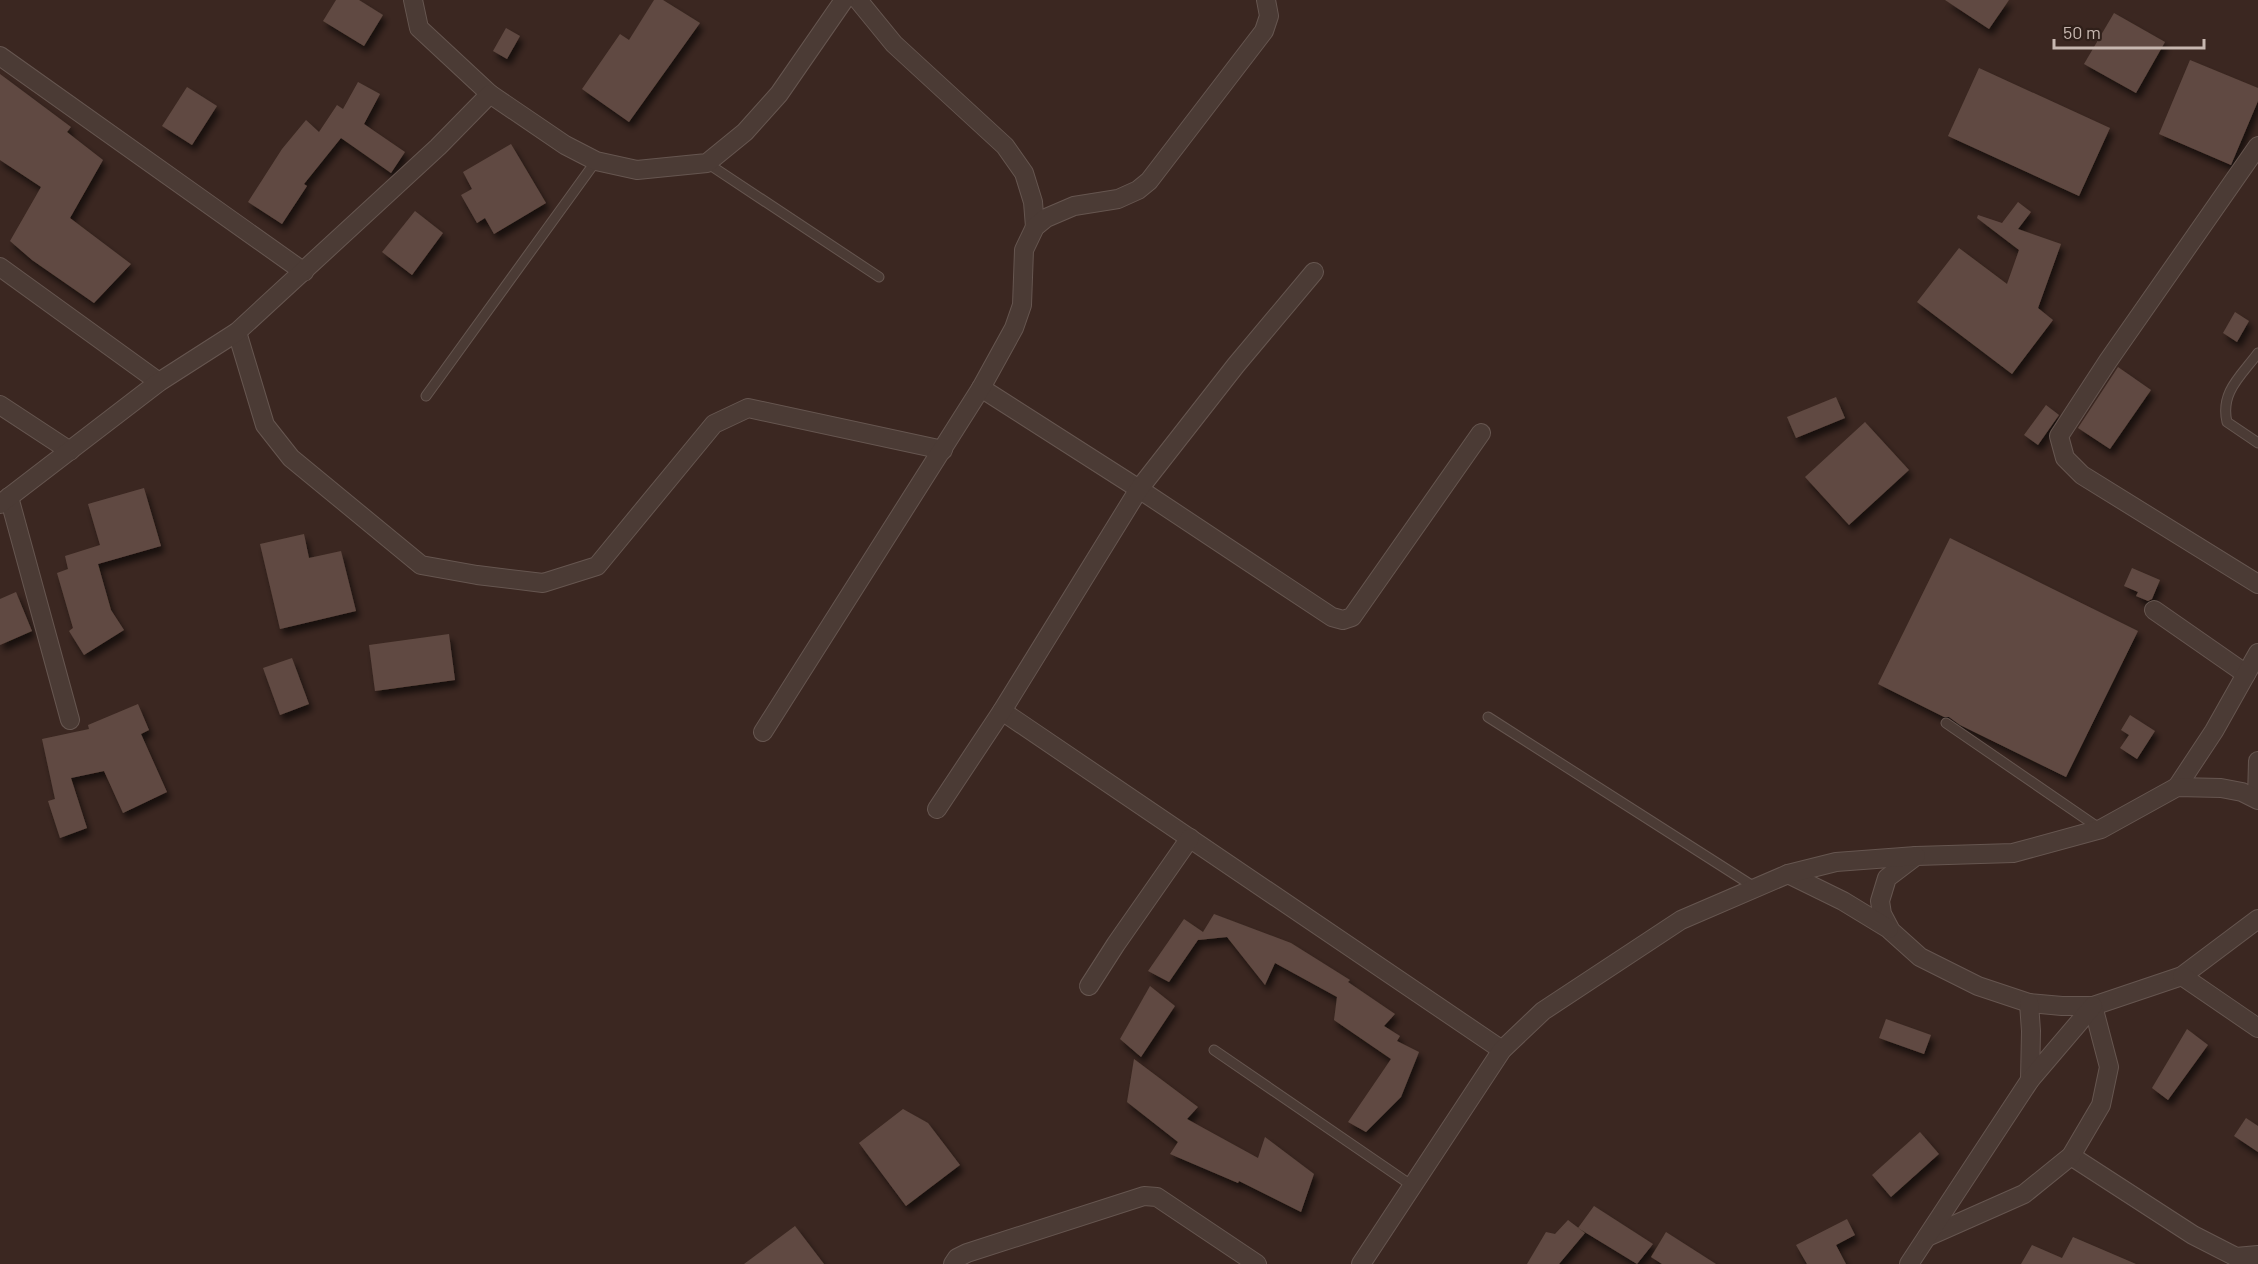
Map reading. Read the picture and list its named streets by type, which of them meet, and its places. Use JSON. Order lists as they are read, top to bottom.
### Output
{
  "scale_bar": "50 m"
}
